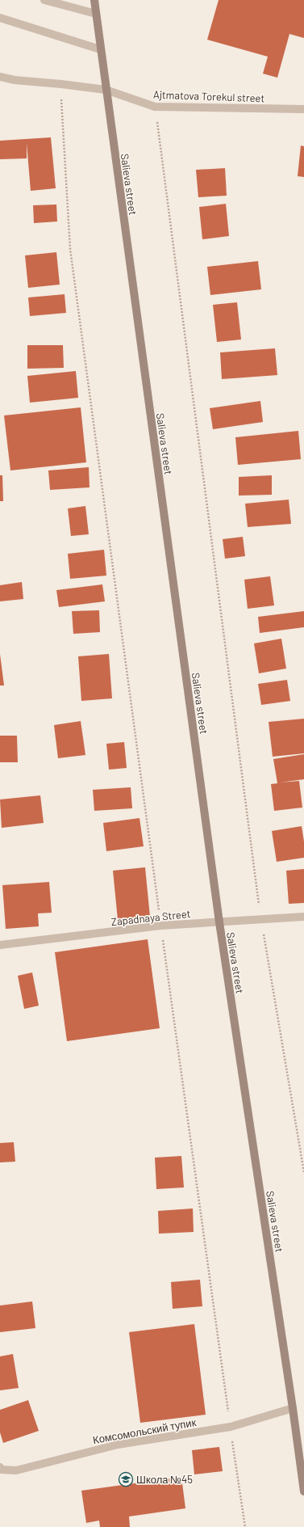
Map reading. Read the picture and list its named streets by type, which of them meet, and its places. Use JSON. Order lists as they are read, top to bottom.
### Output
{
  "streets": {
    "main road": ["Salieva street"],
    "street": ["Ajtmatova Torekul street", "Zapadnaya Street", "Комсомольский тупик"]
  },
  "crossings": [
    ["Ajtmatova Torekul street", "Salieva street"],
    ["Salieva street", "Zapadnaya Street"],
    ["Salieva street", "Комсомольский тупик"]
  ],
  "places": {
    "school or university": ["Школа №45"]
  }
}
